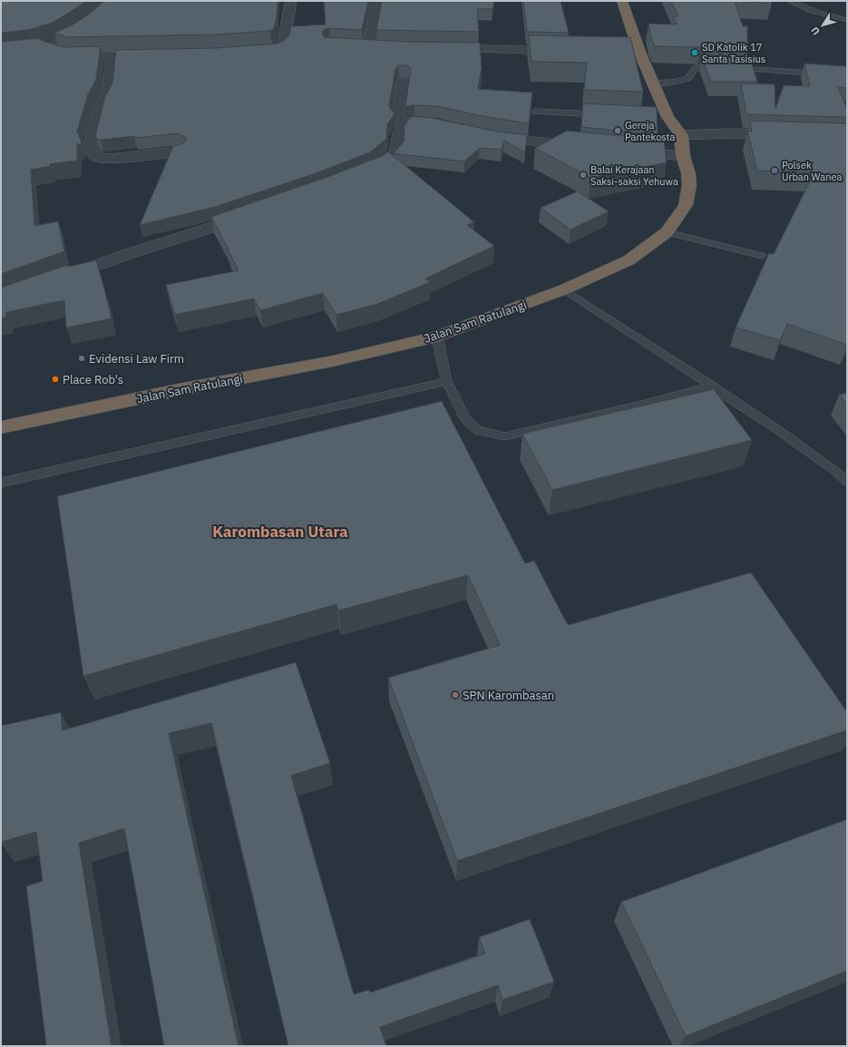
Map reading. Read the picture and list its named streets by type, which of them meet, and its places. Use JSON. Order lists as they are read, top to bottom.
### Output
{
  "streets": {
    "highway": ["Jalan Sam Ratulangi"]
  },
  "districts": ["Karombasan Utara"],
  "places": [
    "SD Katolik 17 Santa Tasisius",
    "Gereja Pantekosta",
    "Polsek Urban Wanea",
    "Balai Kerajaan Saksi-saksi Yehuwa",
    "Evidensi Law Firm",
    "Place Rob's",
    "SPN Karombasan"
  ],
  "north": "bottom left"
}
